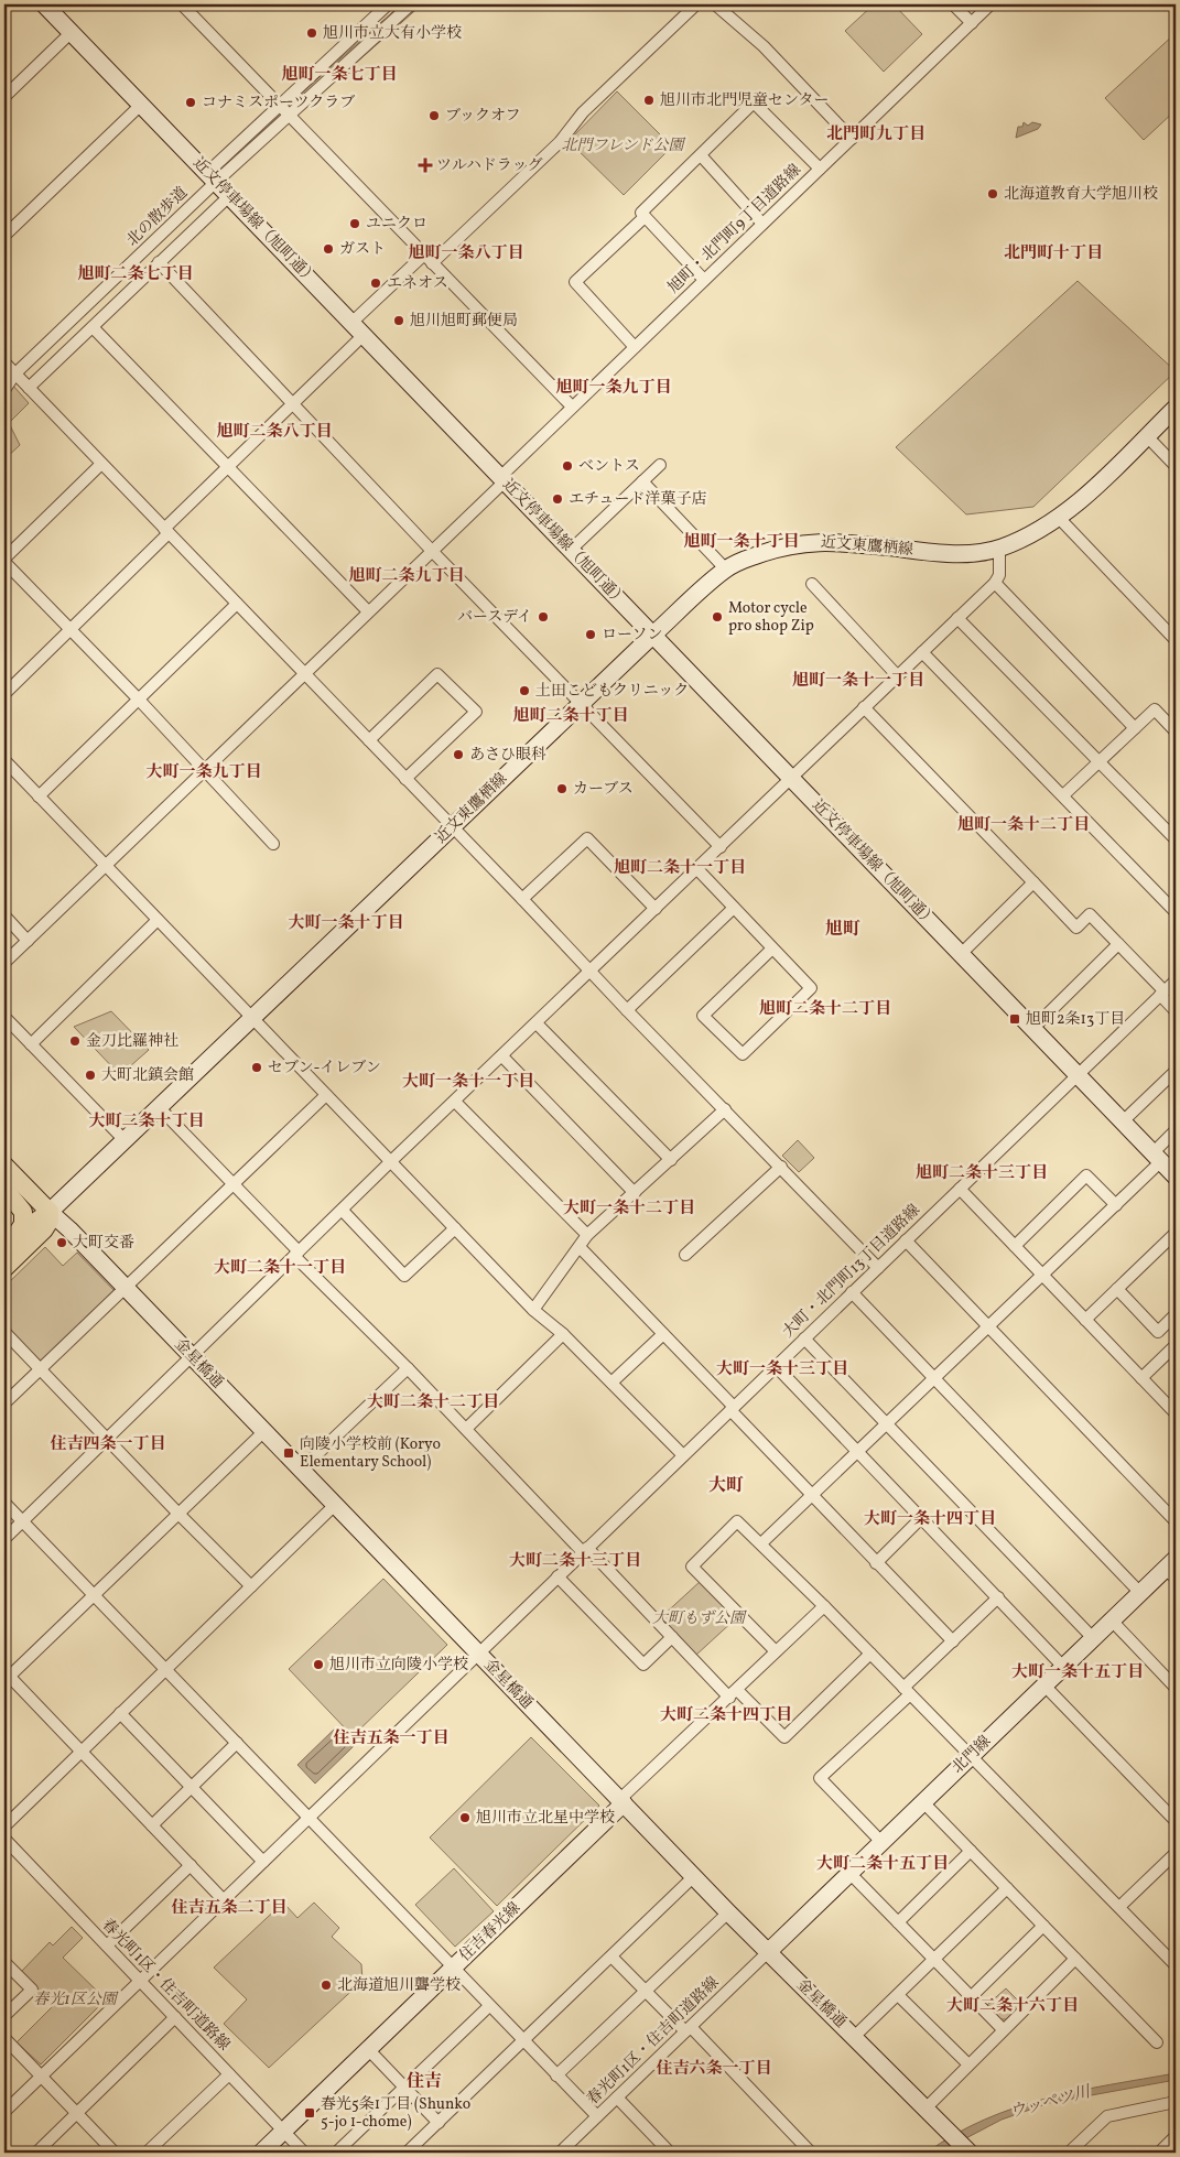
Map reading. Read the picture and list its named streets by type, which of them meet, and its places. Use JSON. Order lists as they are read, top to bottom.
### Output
{
  "streets": {
    "main road": ["近文東鷹栖線", "金星橋通"],
    "street": [
      "北の散歩道",
      "近文停車場線（旭町通）",
      "旭町・北門町9丁目道路線",
      "大町・北門町13丁目道路線",
      "北門線",
      "住吉春光線",
      "春光町1区・住吉町道路線"
    ]
  },
  "crossings": [
    ["北の散歩道", "近文停車場線（旭町通）"],
    ["近文停車場線（旭町通）", "旭町・北門町9丁目道路線"],
    ["近文停車場線（旭町通）", "近文東鷹栖線"],
    ["近文停車場線（旭町通）", "大町・北門町13丁目道路線"],
    ["近文東鷹栖線", "金星橋通"],
    ["大町・北門町13丁目道路線", "金星橋通"],
    ["大町・北門町13丁目道路線", "春光町1区・住吉町道路線"],
    ["金星橋通", "北門線"],
    ["金星橋通", "住吉春光線"],
    ["金星橋通", "春光町1区・住吉町道路線"],
    ["北門線", "春光町1区・住吉町道路線"],
    ["住吉春光線", "春光町1区・住吉町道路線"]
  ],
  "districts": [
    "旭町一条七丁目",
    "北門町九丁目",
    "旭町一条八丁目",
    "北門町十丁目",
    "旭町二条七丁目",
    "旭町一条九丁目",
    "旭町二条八丁目",
    "旭町一条十丁目",
    "旭町二条九丁目",
    "旭町一条十一丁目",
    "旭町二条十丁目",
    "大町一条九丁目",
    "旭町一条十二丁目",
    "旭町二条十一丁目",
    "大町一条十丁目",
    "旭町",
    "旭町二条十二丁目",
    "大町一条十一丁目",
    "大町二条十丁目",
    "旭町二条十三丁目",
    "大町一条十二丁目",
    "大町二条十一丁目",
    "大町一条十三丁目",
    "大町二条十二丁目",
    "住吉四条一丁目",
    "大町",
    "大町一条十四丁目",
    "大町二条十三丁目",
    "大町一条十五丁目",
    "大町二条十四丁目",
    "住吉五条一丁目",
    "大町二条十五丁目",
    "住吉五条二丁目",
    "大町二条十六丁目",
    "住吉六条一丁目",
    "住吉"
  ],
  "water": ["ウッペツ川"],
  "parks": ["北門フレンド公園", "大町もず公園", "春光1区公園"],
  "places": {
    "other": [
      "旭川市立大有小学校",
      "旭川市北門児童センター",
      "コナミスポーツクラブ",
      "ブックオフ",
      "北海道教育大学旭川校",
      "ユニクロ",
      "ガスト",
      "エネオス",
      "旭川旭町郵便局",
      "ベントス",
      "エチュード洋菓子店",
      "バースデイ",
      "Motor cycle pro shop Zip",
      "ローソン",
      "土田こどもクリニック",
      "あさひ眼科",
      "カーブス",
      "金刀比羅神社",
      "セブン-イレブン",
      "大町北鎮会館",
      "大町交番",
      "旭川市立向陵小学校",
      "旭川市立北星中学校",
      "北海道旭川聾学校"
    ],
    "health": ["ツルハドラッグ"],
    "transit": ["旭町2条13丁目", "向陵小学校前 (Koryo Elementary School)", "春光5条1丁目 (Shunko 5-jo 1-chome)"]
  }
}
